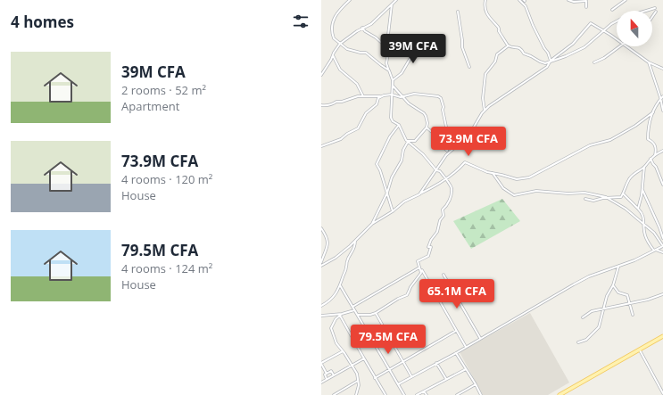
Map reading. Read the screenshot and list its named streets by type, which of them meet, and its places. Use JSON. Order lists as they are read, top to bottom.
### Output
{
  "north": "top",
  "page": {
    "heading": "4 homes",
    "price": [
      "39M CFA",
      "73.9M CFA",
      "65.1M CFA",
      "79.5M CFA"
    ],
    "list": [
      {
        "name": "39M CFA",
        "note": "2 rooms · 52 m² · Apartment"
      },
      {
        "name": "73.9M CFA",
        "note": "4 rooms · 120 m² · House"
      },
      {
        "name": "79.5M CFA",
        "note": "4 rooms · 124 m² · House"
      }
    ]
  }
}
